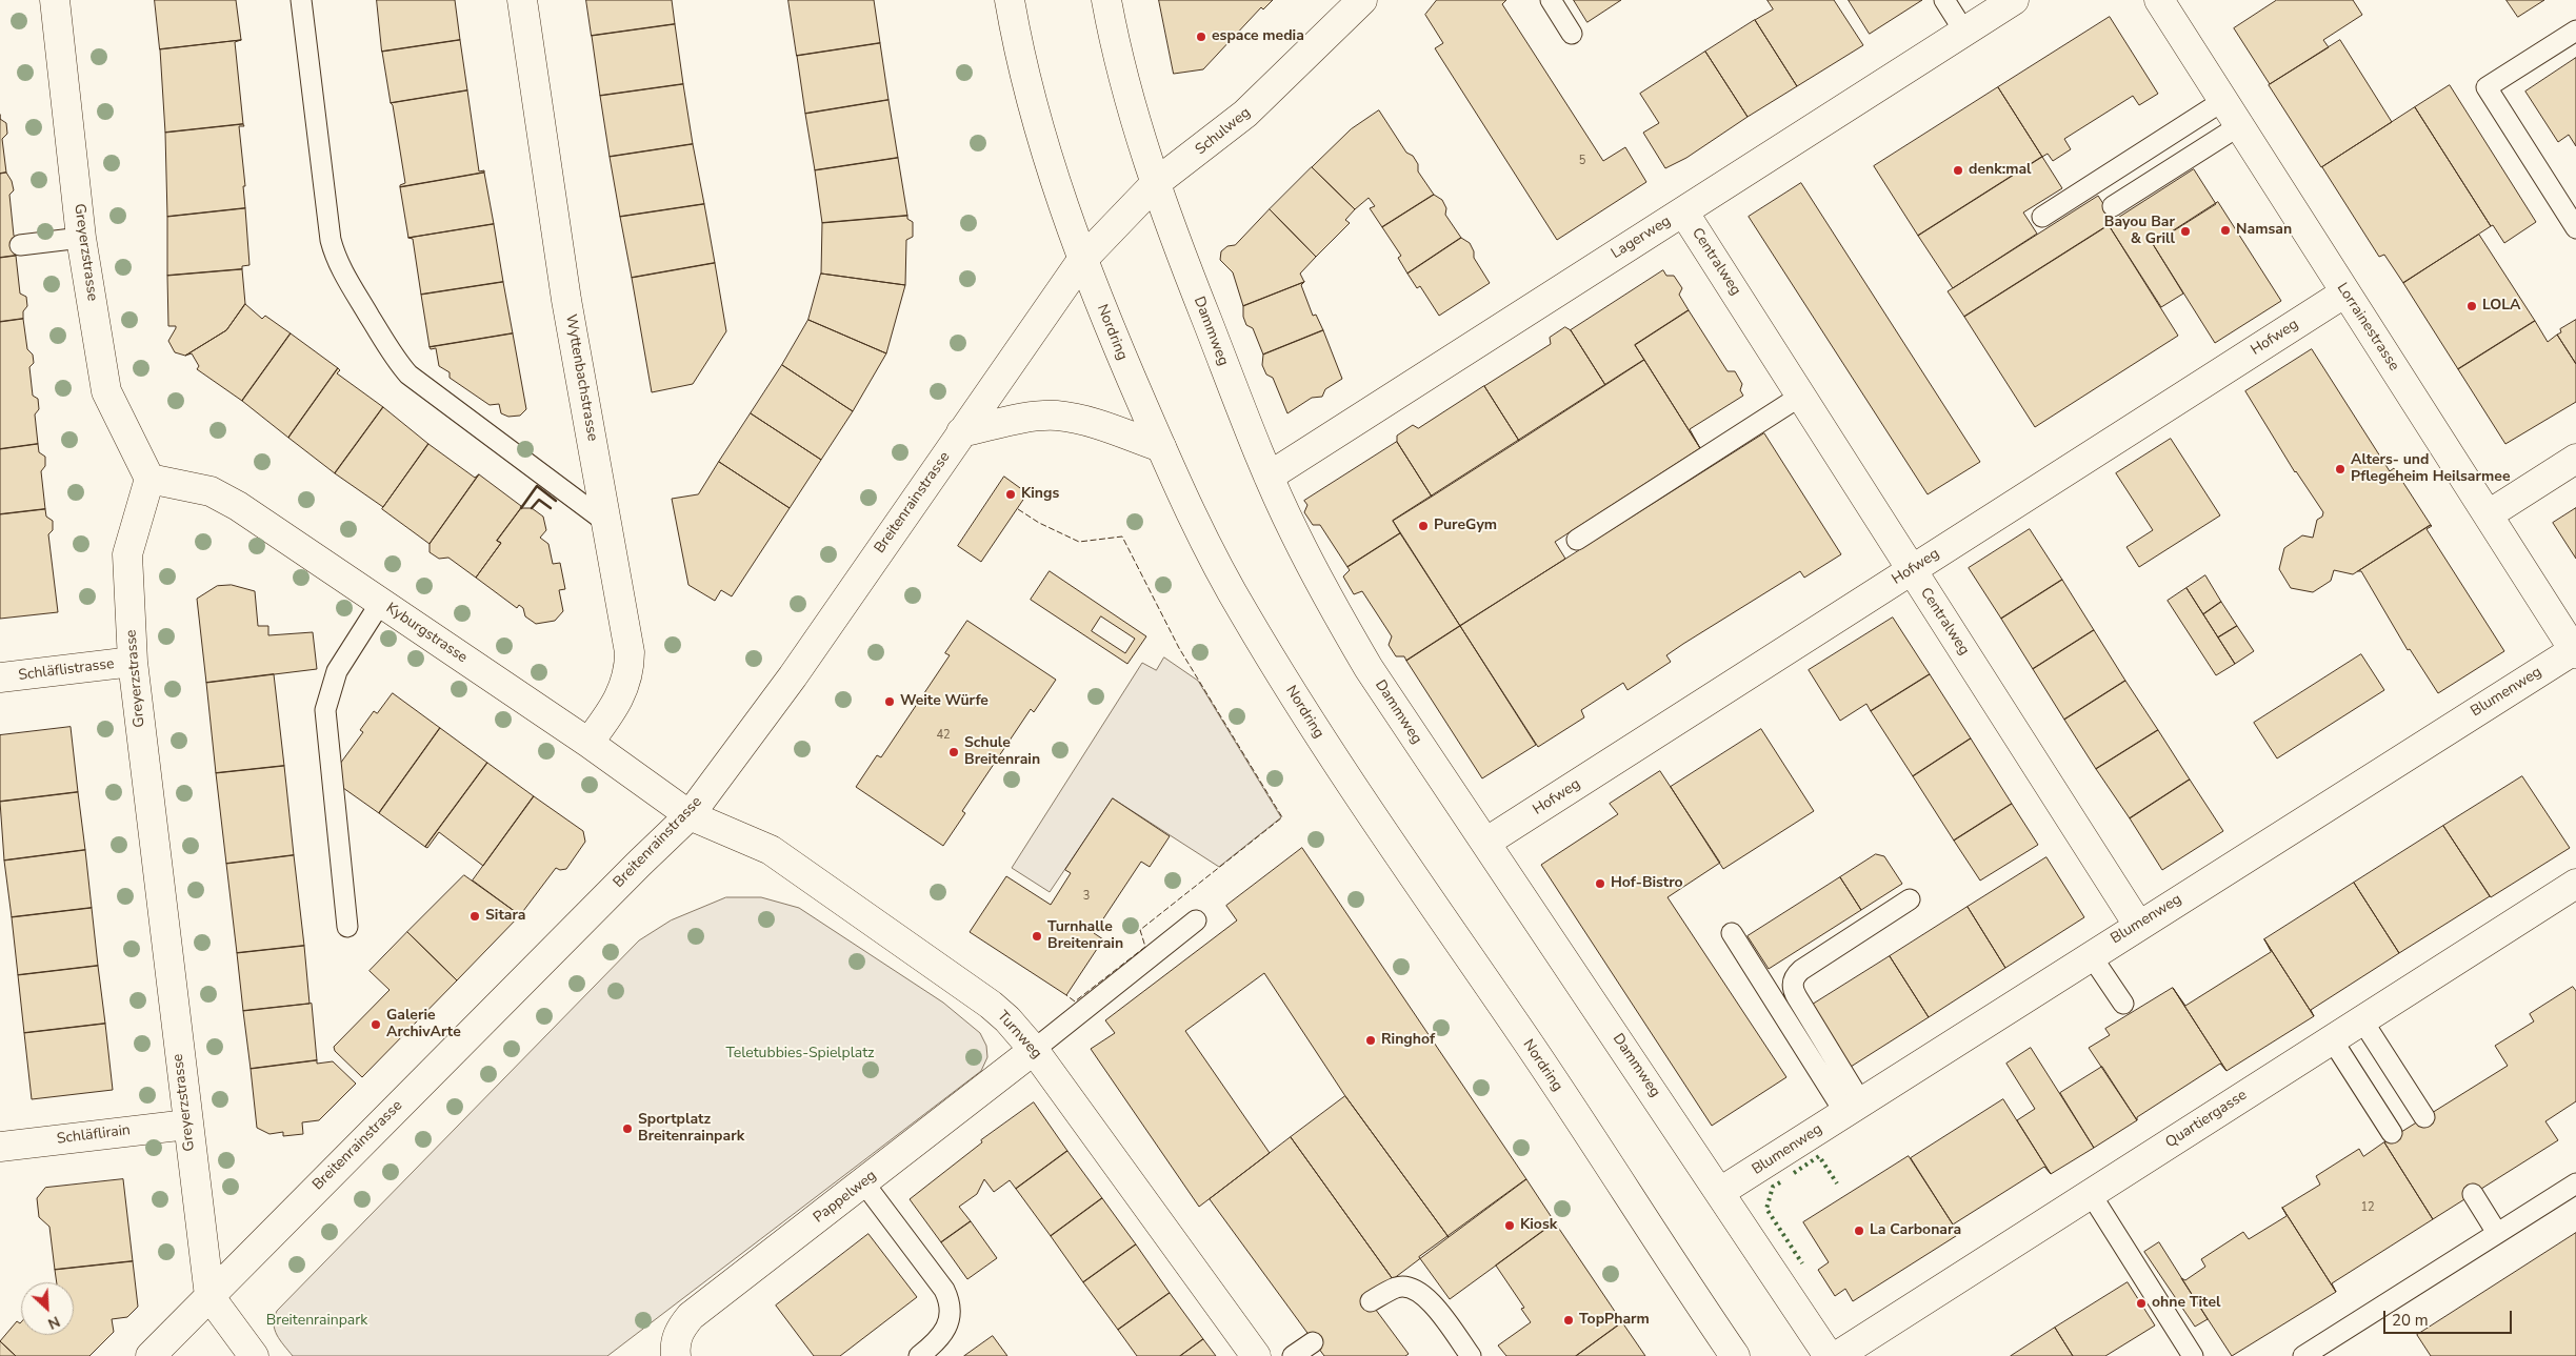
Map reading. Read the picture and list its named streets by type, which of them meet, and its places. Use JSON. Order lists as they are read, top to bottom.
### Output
{
  "streets": {
    "street": [
      "Schulweg",
      "Lagerweg",
      "Greyerzstrasse",
      "Centralweg",
      "Lorrainestrasse",
      "Dammweg",
      "Nordring",
      "Hofweg",
      "Wyttenbachstrasse",
      "Breitenrainstrasse",
      "Kyburgstrasse",
      "Schläflistrasse",
      "Blumenweg",
      "Turnweg",
      "Quartiergasse",
      "Schläflirain",
      "Pappelweg"
    ]
  },
  "crossings": [
    ["Schulweg", "Dammweg"],
    ["Schulweg", "Nordring"],
    ["Schulweg", "Breitenrainstrasse"],
    ["Lagerweg", "Centralweg"],
    ["Lagerweg", "Dammweg"],
    ["Greyerzstrasse", "Breitenrainstrasse"],
    ["Greyerzstrasse", "Kyburgstrasse"],
    ["Greyerzstrasse", "Schläflistrasse"],
    ["Greyerzstrasse", "Schläflirain"],
    ["Centralweg", "Hofweg"],
    ["Centralweg", "Blumenweg"],
    ["Lorrainestrasse", "Hofweg"],
    ["Lorrainestrasse", "Blumenweg"],
    ["Dammweg", "Hofweg"],
    ["Dammweg", "Blumenweg"],
    ["Nordring", "Breitenrainstrasse"],
    ["Wyttenbachstrasse", "Kyburgstrasse"],
    ["Breitenrainstrasse", "Kyburgstrasse"],
    ["Breitenrainstrasse", "Turnweg"],
    ["Kyburgstrasse", "Turnweg"],
    ["Turnweg", "Pappelweg"]
  ],
  "parks": ["Teletubbies-Spielplatz", "Breitenrainpark"],
  "places": [
    "espace media",
    "denk:mal",
    "Namsan",
    "Bayou Bar & Grill",
    "LOLA",
    "Alters- und Pflegeheim Heilsarmee",
    "Kings",
    "PureGym",
    "Weite Würfe",
    "Schule Breitenrain",
    "Hof-Bistro",
    "Sitara",
    "Turnhalle Breitenrain",
    "Galerie ArchivArte",
    "Ringhof",
    "Sportplatz Breitenrainpark",
    "Kiosk",
    "La Carbonara",
    "ohne Titel",
    "TopPharm"
  ],
  "house_numbers": [
    "5",
    "42",
    "3",
    "12"
  ],
  "scale_bar": "20 m",
  "north": "bottom right"
}
